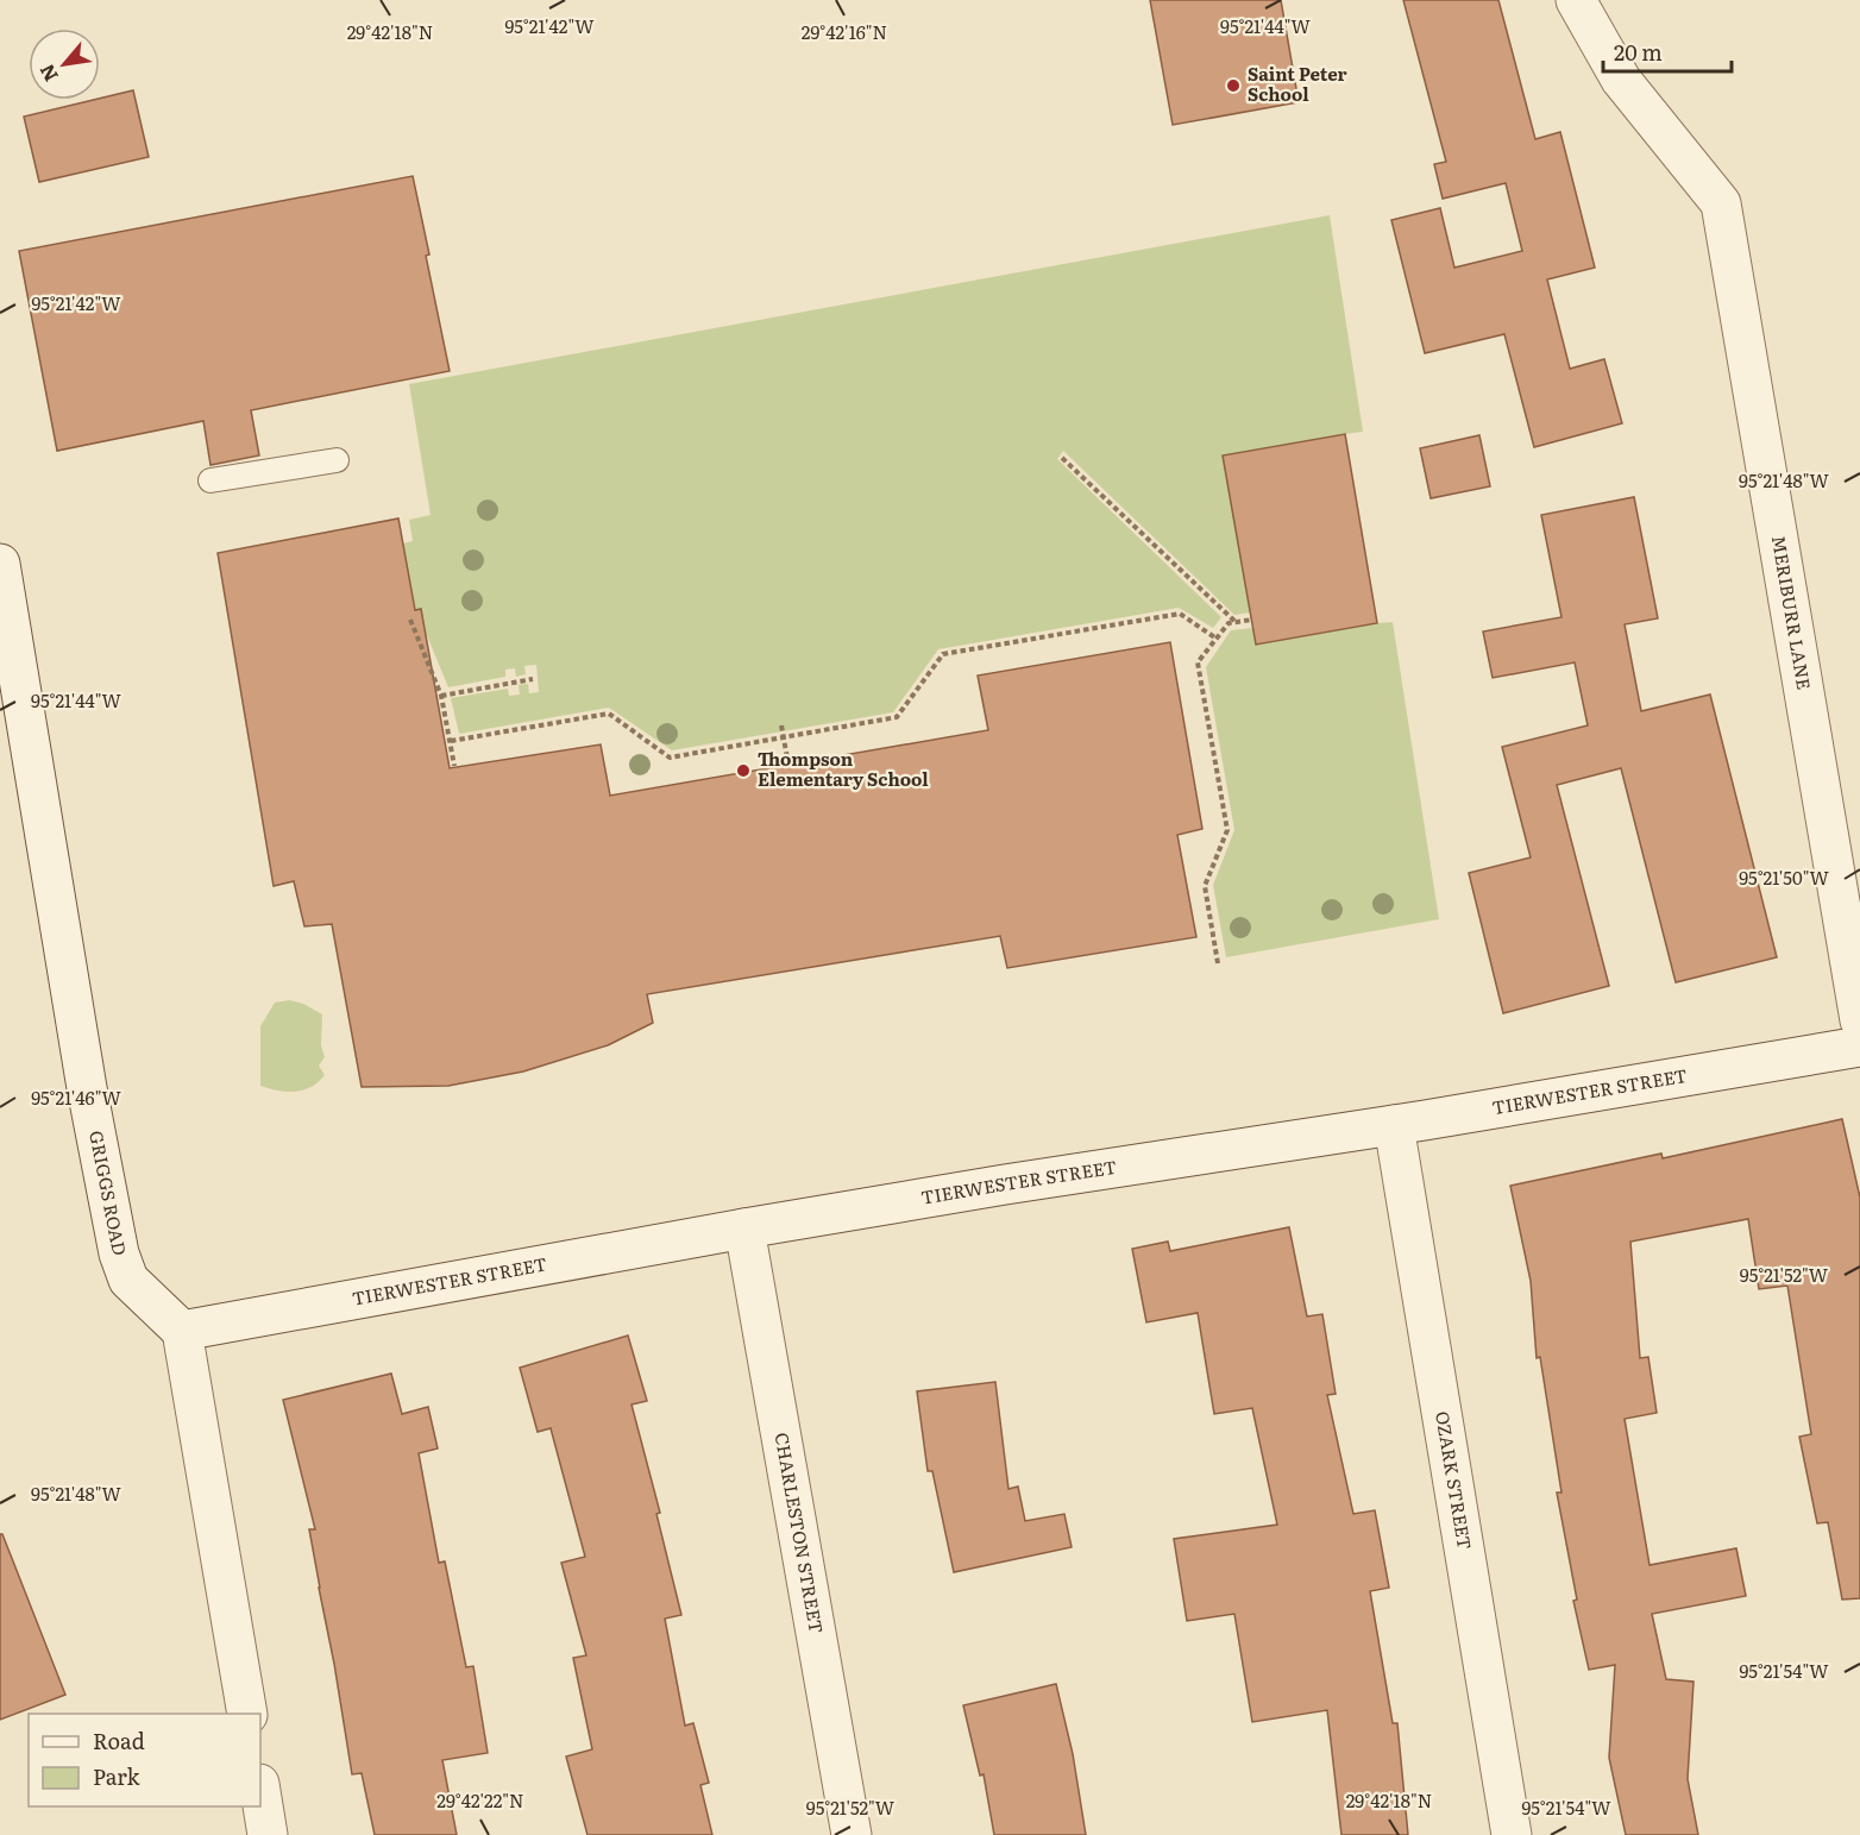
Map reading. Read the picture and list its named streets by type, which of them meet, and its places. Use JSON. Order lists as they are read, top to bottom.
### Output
{
  "streets": {
    "street": [
      "MERIBURR LANE",
      "TIERWESTER STREET",
      "GRIGGS ROAD",
      "OZARK STREET",
      "CHARLESTON STREET"
    ]
  },
  "crossings": [
    ["TIERWESTER STREET", "GRIGGS ROAD"],
    ["TIERWESTER STREET", "OZARK STREET"],
    ["TIERWESTER STREET", "CHARLESTON STREET"]
  ],
  "places": ["Saint Peter School", "Thompson Elementary School"],
  "legend": ["Road", "Park"],
  "scale_bar": "20 m",
  "north": "bottom left",
  "coordinates": [
    "95°21'42\"W",
    "95°21'44\"W",
    "29°42'18\"N",
    "29°42'16\"N",
    "95°21'48\"W",
    "95°21'50\"W",
    "95°21'46\"W",
    "95°21'52\"W",
    "95°21'54\"W",
    "29°42'22\"N"
  ]
}
